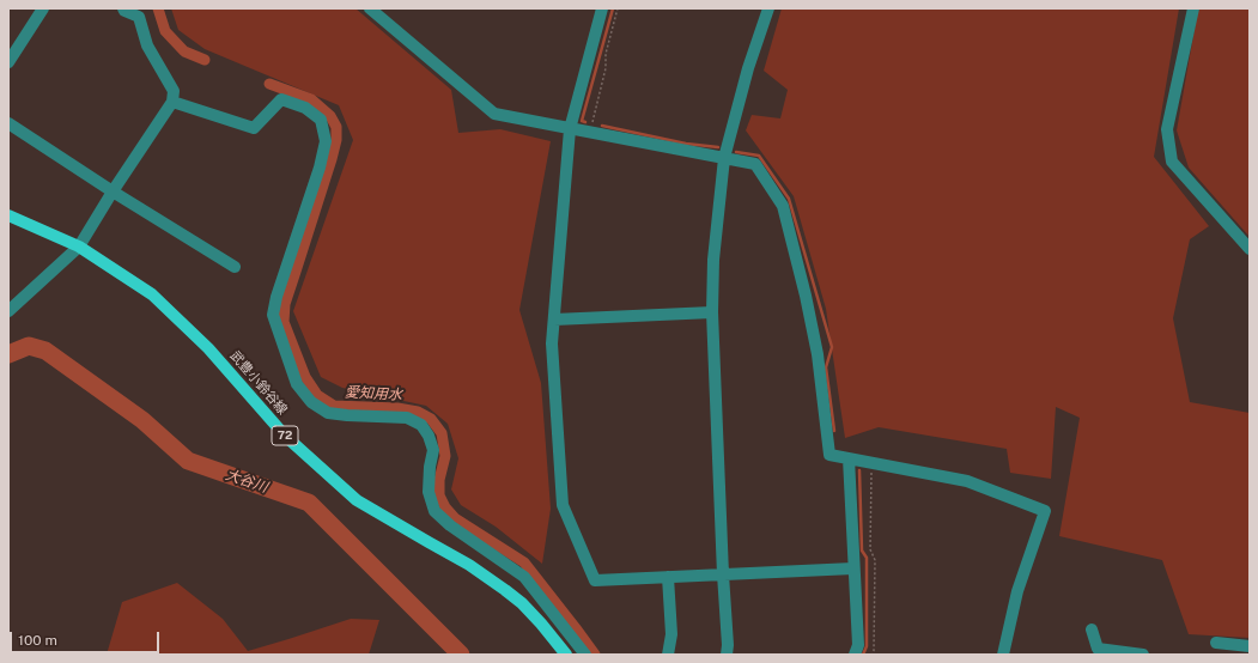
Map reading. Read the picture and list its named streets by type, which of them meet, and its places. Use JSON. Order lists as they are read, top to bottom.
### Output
{
  "streets": {
    "main road": ["武豊小鈴谷線", "72"]
  },
  "water": ["愛知用水", "大谷川"],
  "scale_bar": "100 m"
}
